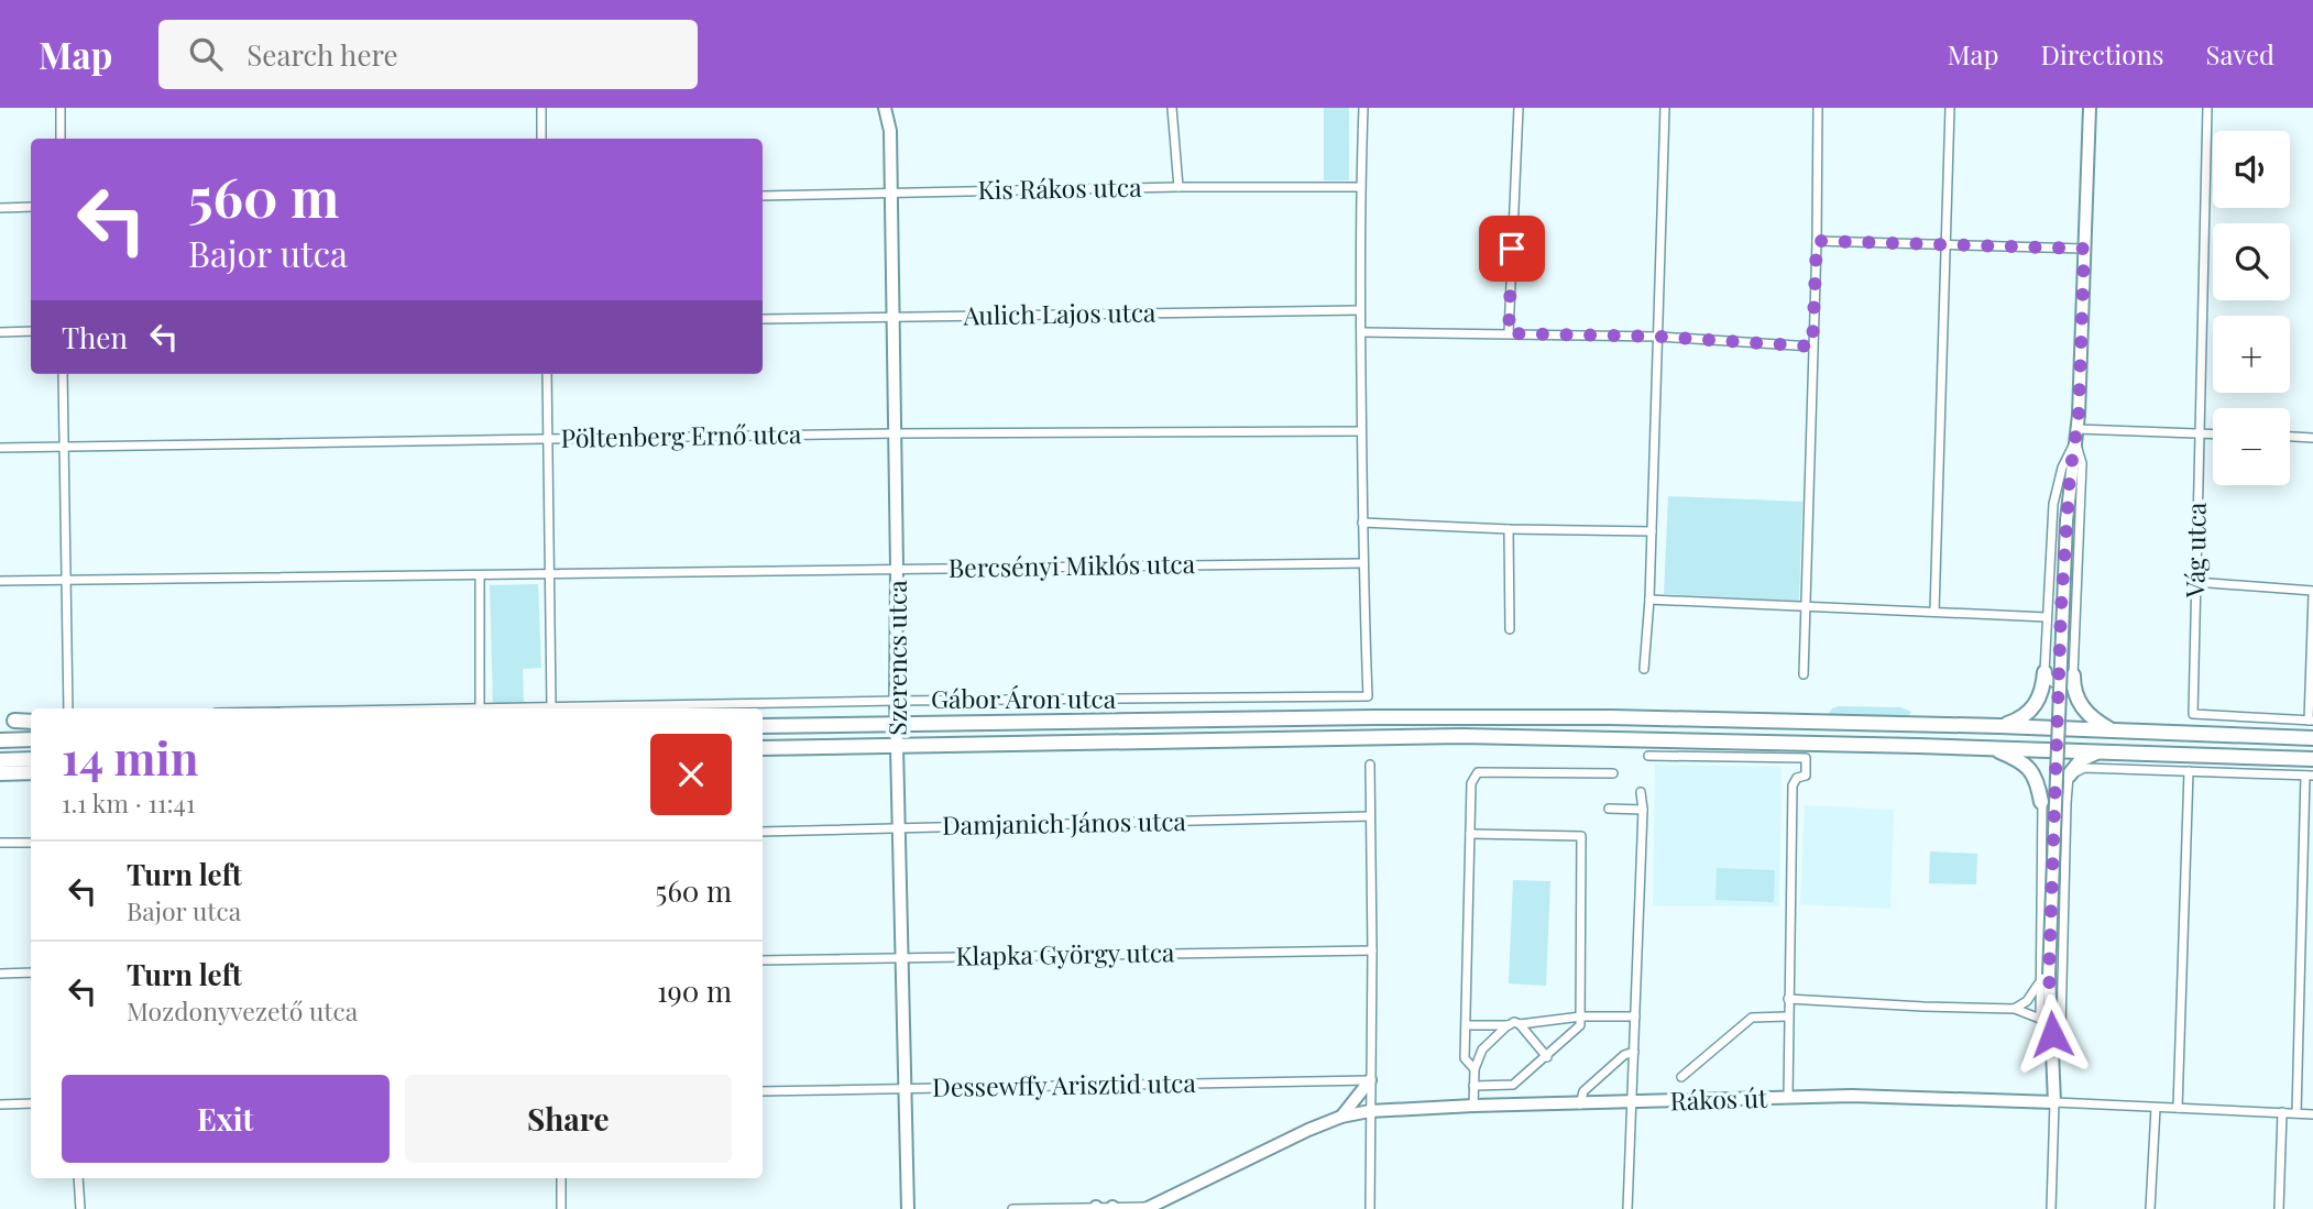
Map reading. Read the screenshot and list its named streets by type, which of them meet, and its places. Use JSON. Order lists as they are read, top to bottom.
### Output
{
  "streets": {
    "street": [
      "Kis Rákos utca",
      "Aulich Lajos utca",
      "Pöltenberg Ernő utca",
      "Vág utca",
      "Bercsényi Miklós utca",
      "Szerencs utca",
      "Gábor Áron utca",
      "Damjanich János utca",
      "Klapka György utca",
      "Dessewffy Arisztid utca",
      "Rákos út"
    ]
  },
  "crossings": [
    ["Kis Rákos utca", "Szerencs utca"],
    ["Aulich Lajos utca", "Szerencs utca"],
    ["Pöltenberg Ernő utca", "Szerencs utca"],
    ["Bercsényi Miklós utca", "Szerencs utca"],
    ["Bercsényi Miklós utca", "Gábor Áron utca"],
    ["Szerencs utca", "Gábor Áron utca"],
    ["Szerencs utca", "Damjanich János utca"],
    ["Szerencs utca", "Klapka György utca"],
    ["Szerencs utca", "Dessewffy Arisztid utca"]
  ],
  "page": {
    "header": "Map",
    "search": "Search here",
    "nav": ["Map", "Directions", "Saved"],
    "map_buttons": ["+", "−"],
    "turn": ["560 m", "Bajor utca"],
    "then": "Then",
    "heading": ["14 min", "1.1 km · 11:41"],
    "list": [
      {
        "name": "Turn left",
        "note": "Bajor utca",
        "value": "560 m"
      },
      {
        "name": "Turn left",
        "note": "Mozdonyvezető utca",
        "value": "190 m"
      }
    ],
    "buttons": ["Exit", "Share"]
  }
}
